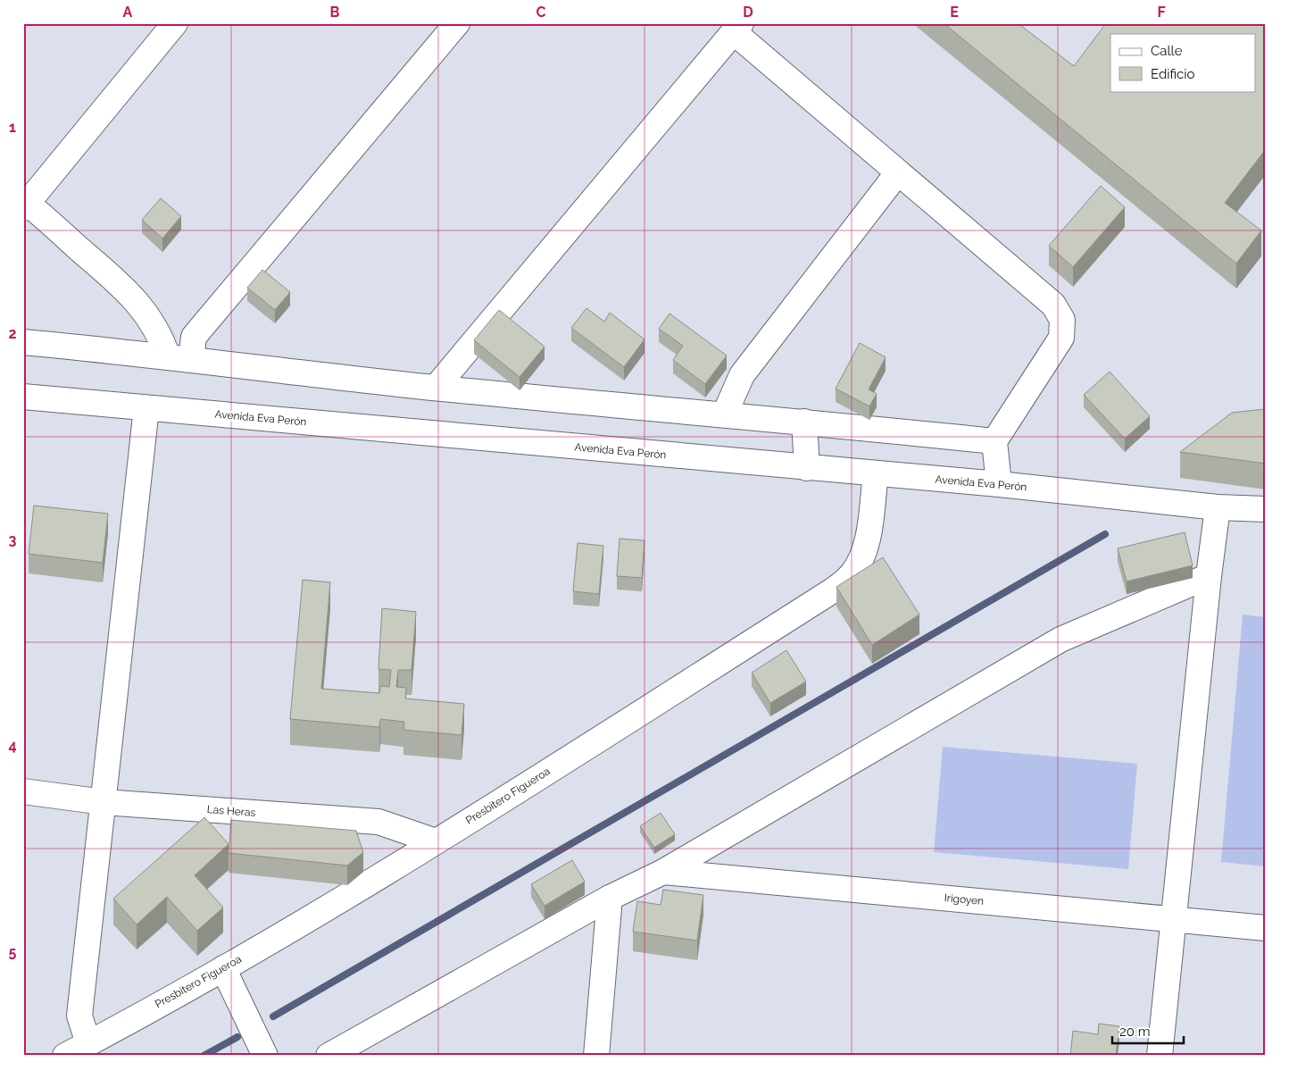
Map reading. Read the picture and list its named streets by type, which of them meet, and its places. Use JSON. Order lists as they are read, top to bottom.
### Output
{
  "streets": {
    "street": [
      "Avenida Eva Perón",
      "Presbitero Figueroa",
      "Las Heras",
      "Irigoyen"
    ]
  },
  "crossings": [
    ["Avenida Eva Perón", "Presbitero Figueroa"],
    ["Presbitero Figueroa", "Las Heras"]
  ],
  "legend": ["Calle", "Edificio"],
  "scale_bar": "20 m",
  "grid": {
    "columns": [
      "A",
      "B",
      "C",
      "D",
      "E",
      "F"
    ],
    "rows": [
      "1",
      "2",
      "3",
      "4",
      "5"
    ]
  }
}
